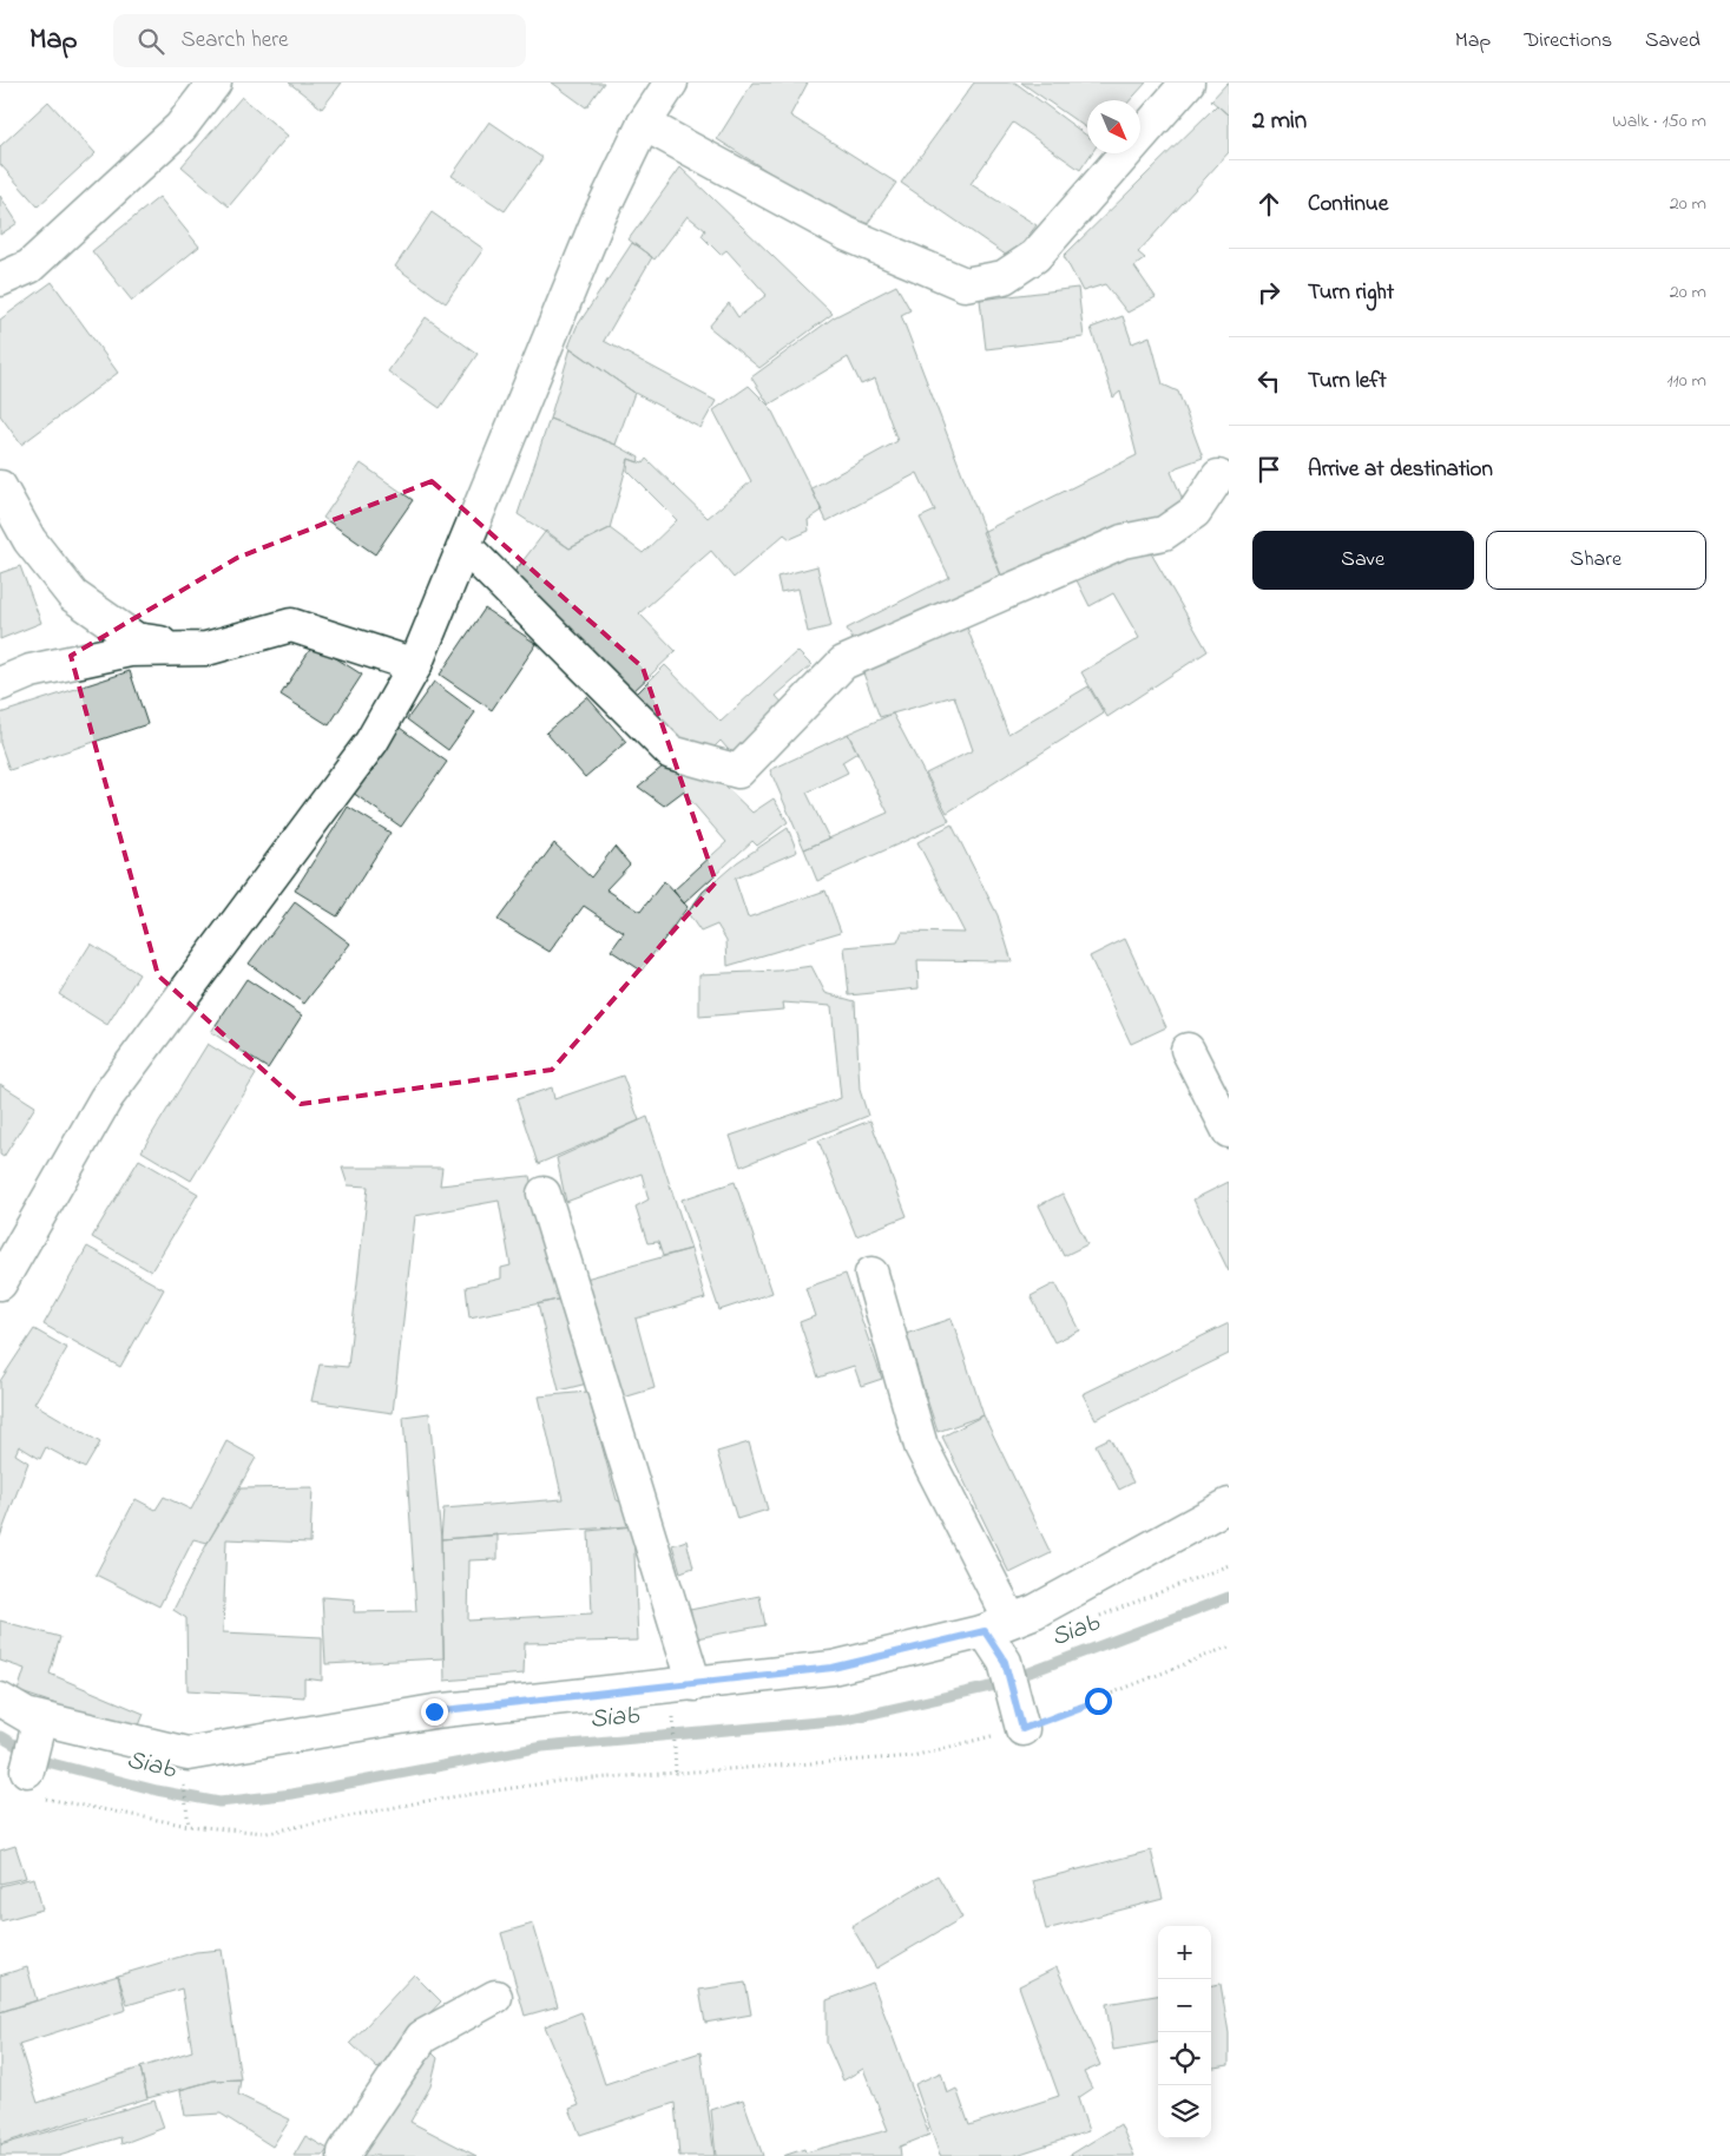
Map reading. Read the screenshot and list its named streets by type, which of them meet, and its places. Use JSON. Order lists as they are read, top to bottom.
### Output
{
  "water": ["Siab"],
  "north": "bottom right",
  "page": {
    "header": "Map",
    "search": "Search here",
    "nav": ["Map", "Directions", "Saved"],
    "heading": ["2 min", "Walk · 150 m"],
    "list": [
      ["Continue", "20 m"],
      ["Turn right", "20 m"],
      ["Turn left", "110 m"],
      "Arrive at destination"
    ],
    "buttons": ["Save", "Share"],
    "map_buttons": ["+", "−"]
  }
}
